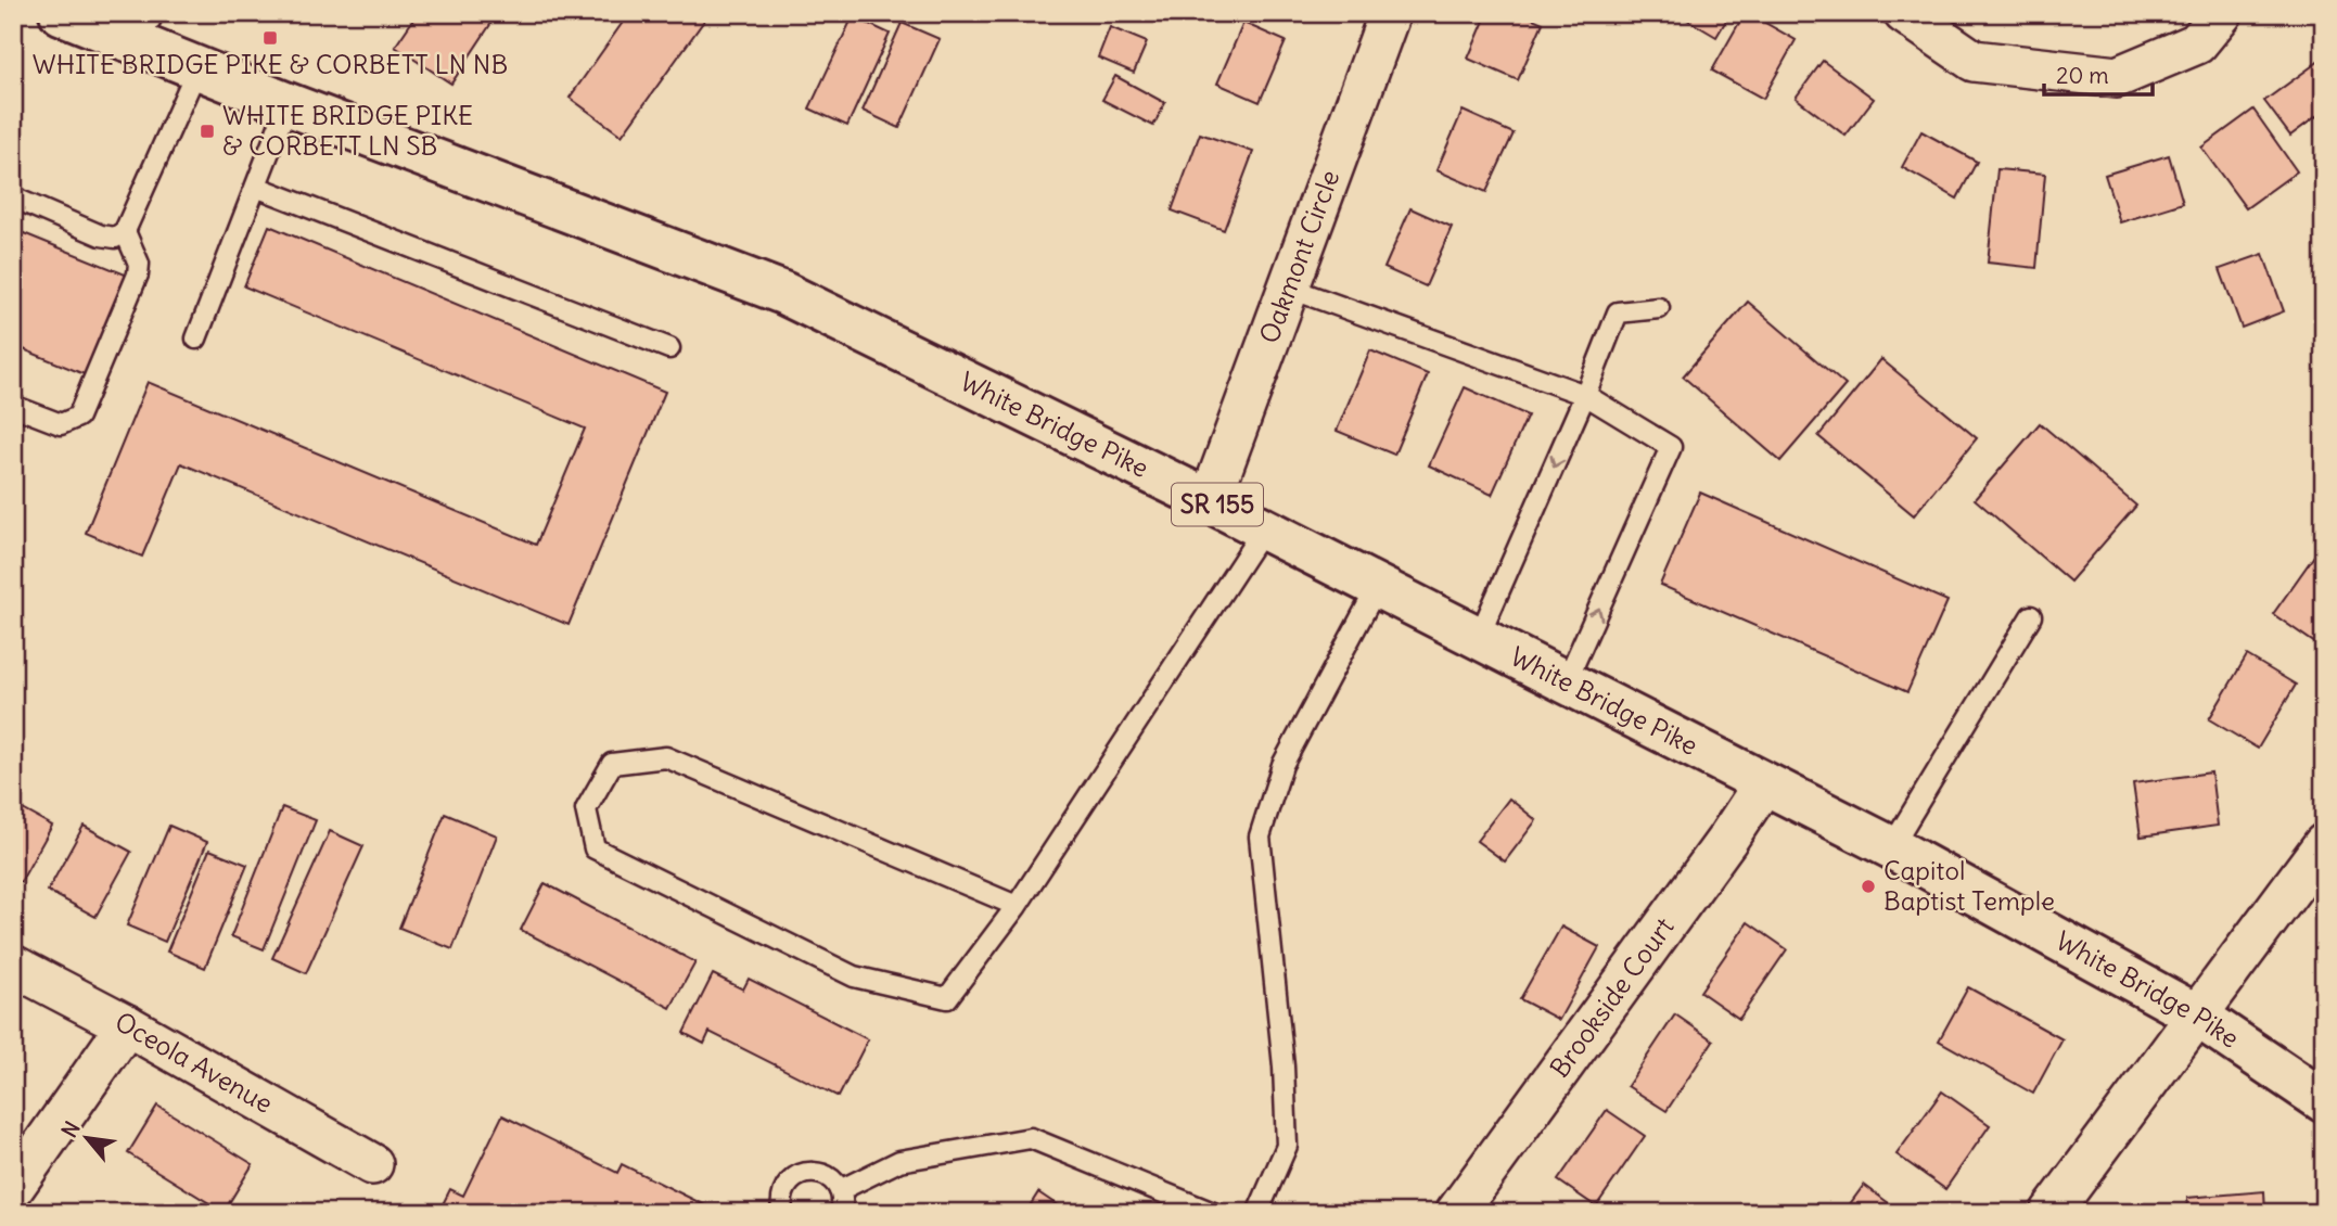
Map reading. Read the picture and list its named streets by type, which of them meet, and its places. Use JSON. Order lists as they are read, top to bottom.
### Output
{
  "streets": {
    "main road": ["White Bridge Pike", "SR 155"],
    "street": ["Oakmont Circle", "Brookside Court", "Oceola Avenue"]
  },
  "crossings": [
    ["Oakmont Circle", "White Bridge Pike"],
    ["White Bridge Pike", "Brookside Court"]
  ],
  "places": {
    "transit": ["WHITE BRIDGE PIKE & CORBETT LN NB", "WHITE BRIDGE PIKE & CORBETT LN SB"],
    "other": ["Capitol Baptist Temple"]
  },
  "scale_bar": "20 m",
  "north": "top left"
}
